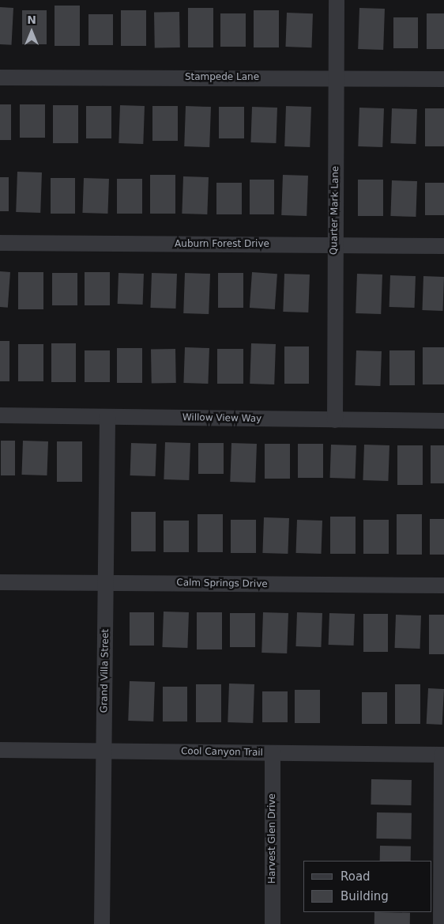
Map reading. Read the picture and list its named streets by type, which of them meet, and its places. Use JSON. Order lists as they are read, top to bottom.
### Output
{
  "streets": {
    "street": [
      "Stampede Lane",
      "Quarter Mark Lane",
      "Auburn Forest Drive",
      "Willow View Way",
      "Calm Springs Drive",
      "Grand Villa Street",
      "Cool Canyon Trail",
      "Harvest Glen Drive"
    ]
  },
  "crossings": [
    ["Stampede Lane", "Quarter Mark Lane"],
    ["Quarter Mark Lane", "Auburn Forest Drive"],
    ["Quarter Mark Lane", "Willow View Way"],
    ["Willow View Way", "Grand Villa Street"],
    ["Calm Springs Drive", "Grand Villa Street"],
    ["Grand Villa Street", "Cool Canyon Trail"],
    ["Cool Canyon Trail", "Harvest Glen Drive"]
  ],
  "legend": ["Road", "Building"],
  "north": "top"
}
